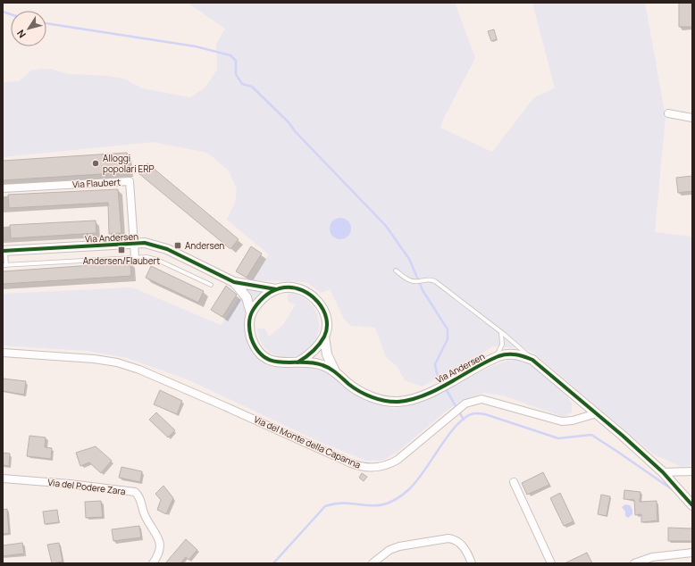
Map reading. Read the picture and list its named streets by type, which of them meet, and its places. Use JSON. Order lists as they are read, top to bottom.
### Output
{
  "streets": {
    "street": [
      "Via Flaubert",
      "Via Andersen",
      "Via del Monte della Capanna",
      "Via del Podere Zara"
    ]
  },
  "crossings": [
    ["Via Flaubert", "Via Andersen"],
    ["Via Andersen", "Via del Monte della Capanna"]
  ],
  "places": {
    "other": ["Alloggi popolari ERP"],
    "transit": ["Andersen", "Andersen/Flaubert"]
  },
  "north": "bottom left"
}
